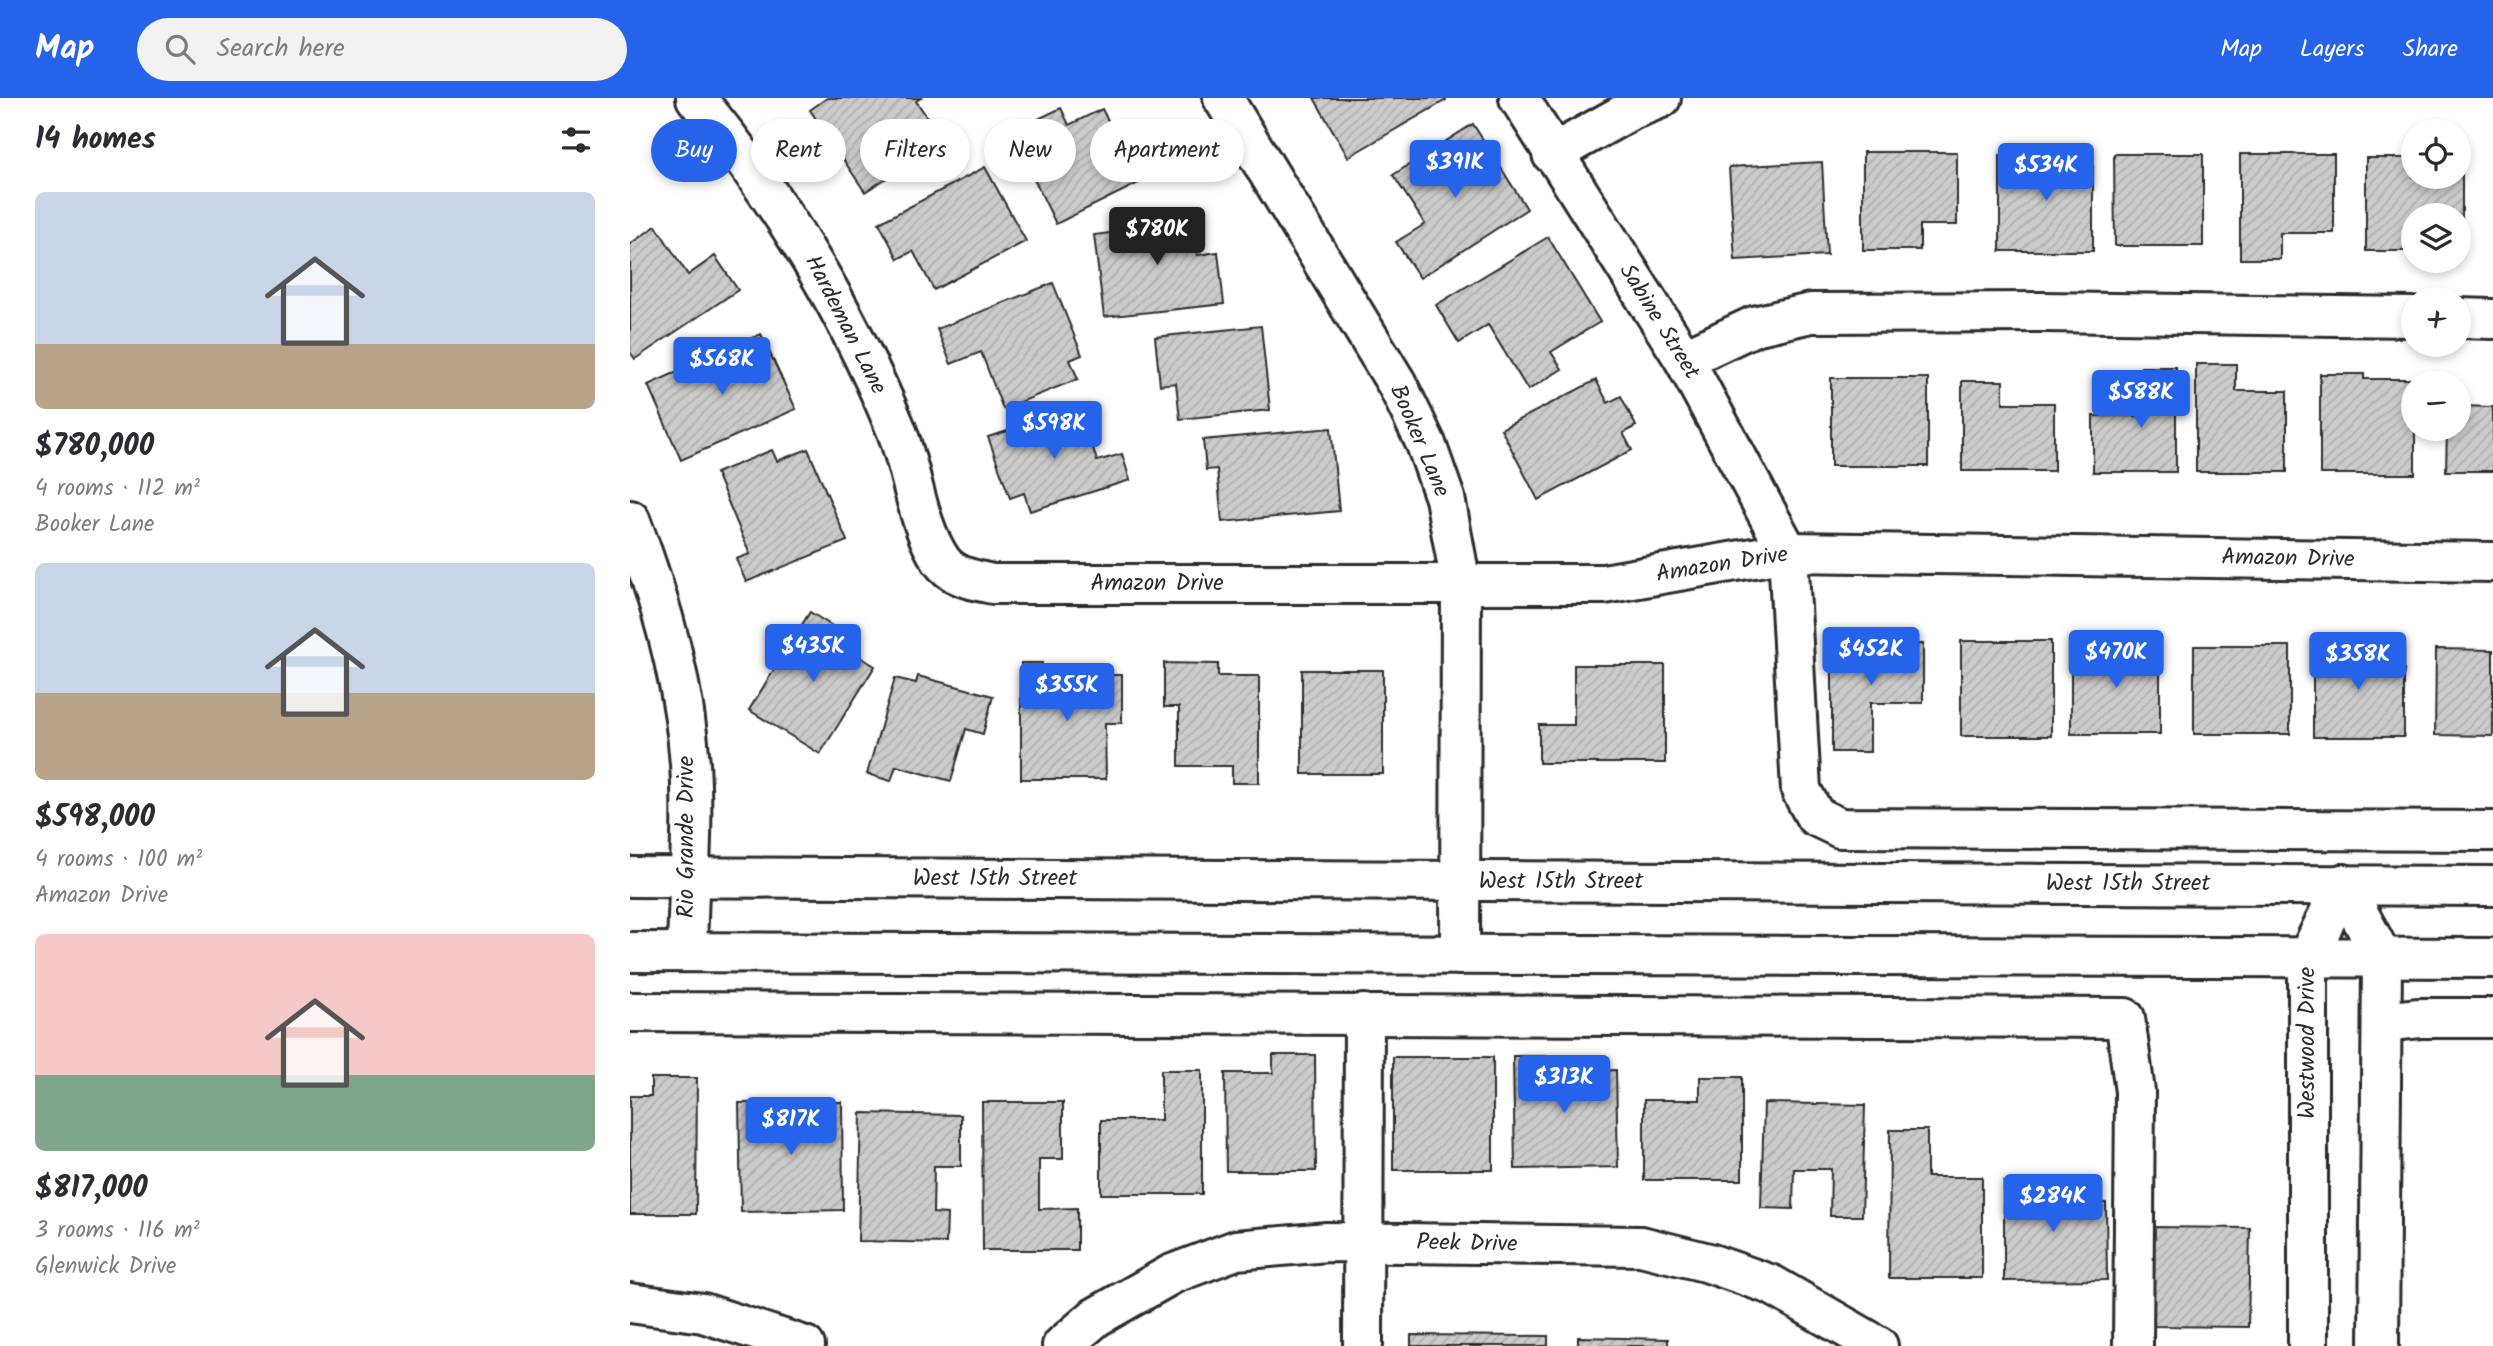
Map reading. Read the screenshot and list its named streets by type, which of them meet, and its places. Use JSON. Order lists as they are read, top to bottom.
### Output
{
  "streets": {
    "street": [
      "Sabine Street",
      "Hardeman Lane",
      "Booker Lane",
      "Amazon Drive",
      "Rio Grande Drive",
      "West 15th Street",
      "Westwood Drive",
      "Peek Drive"
    ]
  },
  "crossings": [
    ["Sabine Street", "Amazon Drive"],
    ["Hardeman Lane", "Amazon Drive"],
    ["Booker Lane", "Amazon Drive"],
    ["Booker Lane", "West 15th Street"],
    ["Rio Grande Drive", "West 15th Street"],
    ["West 15th Street", "Westwood Drive"]
  ],
  "page": {
    "header": "Map",
    "search": "Search here",
    "nav": ["Map", "Layers", "Share"],
    "heading": "14 homes",
    "map_buttons": ["+", "−"],
    "chip": [
      "Buy",
      "Rent",
      "Filters",
      "New",
      "Apartment"
    ],
    "price": [
      "$391K",
      "$534K",
      "$780K",
      "$568K",
      "$588K",
      "$598K",
      "$435K",
      "$452K",
      "$470K",
      "$358K",
      "$355K",
      "$313K",
      "$817K",
      "$284K"
    ],
    "list": [
      {
        "name": "$780,000",
        "note": "4 rooms · 112 m² · Booker Lane"
      },
      {
        "name": "$598,000",
        "note": "4 rooms · 100 m² · Amazon Drive"
      },
      {
        "name": "$817,000",
        "note": "3 rooms · 116 m² · Glenwick Drive"
      }
    ]
  }
}
